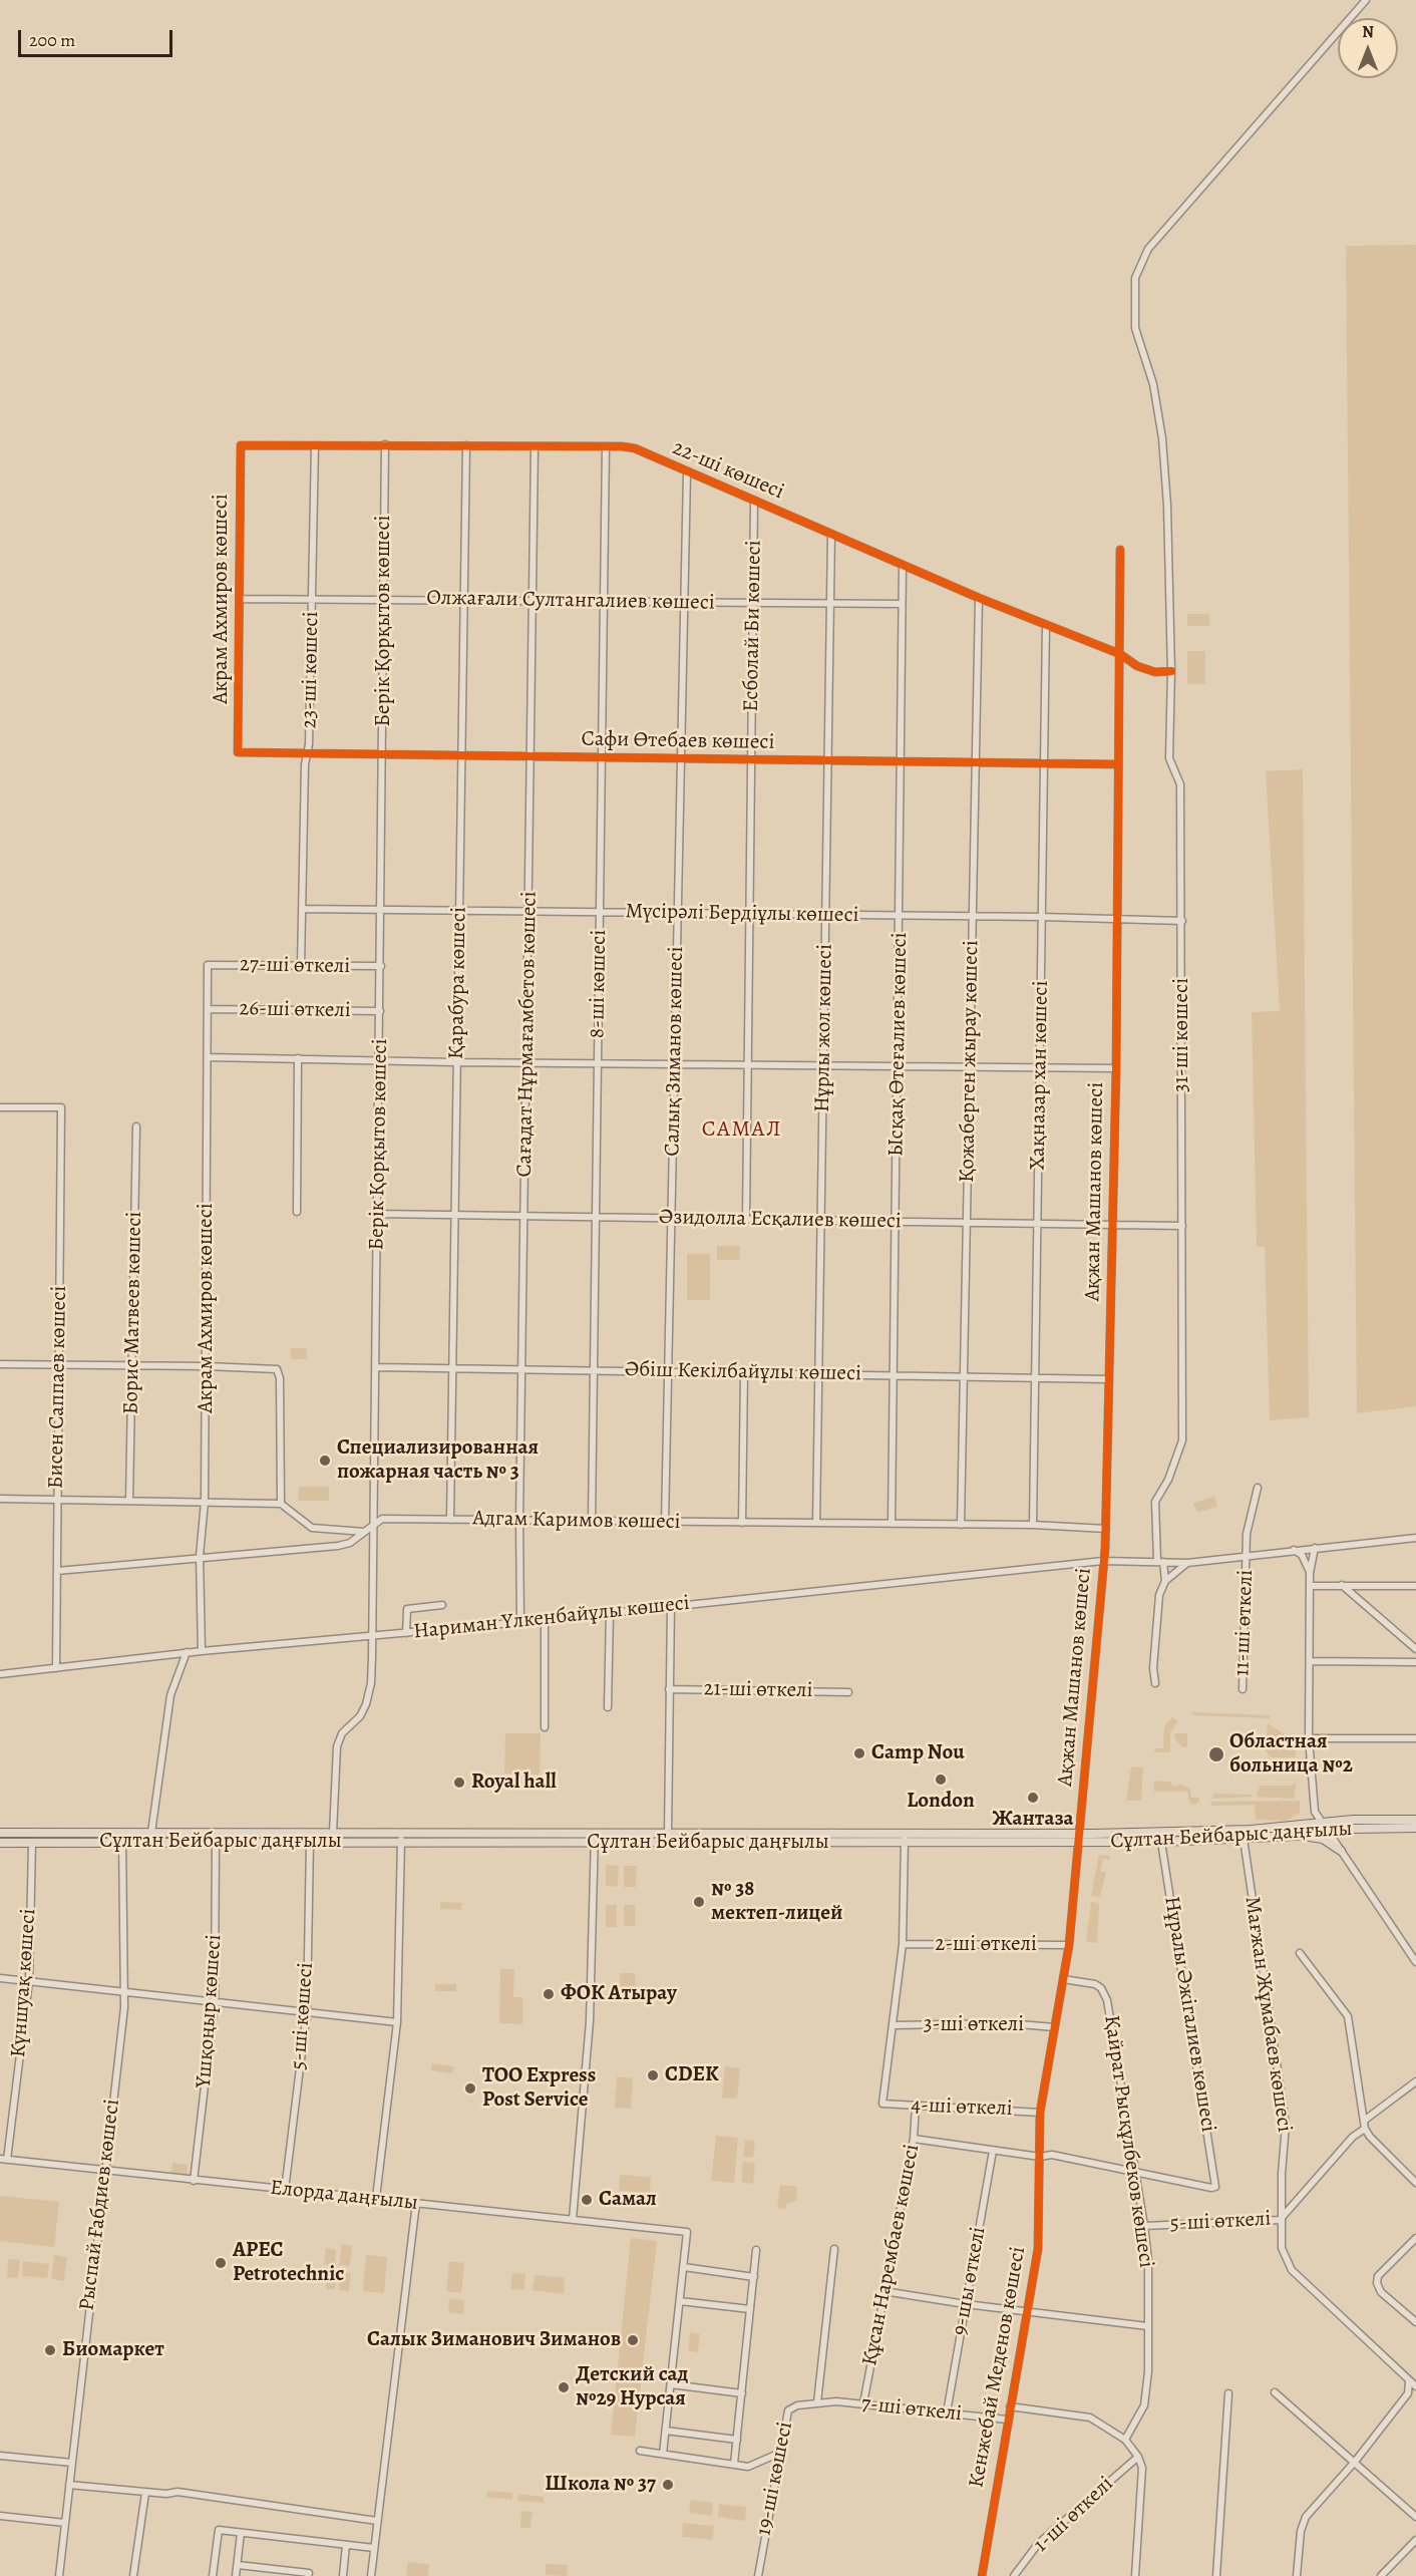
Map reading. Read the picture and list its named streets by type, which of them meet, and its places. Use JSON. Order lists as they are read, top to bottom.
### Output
{
  "streets": {
    "main road": ["Сұлтан Бейбарыс даңғылы"],
    "street": [
      "22-ші көшесі",
      "Акрам Ахмиров көшесі",
      "Олжағали Султангалиев көшесі",
      "Берік Қорқытов көшесі",
      "Есболай Би көшесі",
      "23-шi көшесi",
      "Сафи Өтебаев көшесі",
      "Мүсірәлі Бердіұлы көшесі",
      "27-ші өткелі",
      "Қарабура көшесі",
      "8-шi көшесi",
      "26-ші өткелі",
      "Нұрлы жол көшесі",
      "Сағадат Нұрмағамбетов көшесі",
      "31-ші көшесі",
      "Ысқақ Өтеғалиев көшесі",
      "Салық Зиманов көшесі",
      "Қожаберген жырау көшесі",
      "Хақназар хан көшесі",
      "Ақжан Машанов көшесі",
      "Әзидолла Есқалиев көшесі",
      "Борис Матвеев көшесі",
      "Әбіш Кекілбайұлы көшесі",
      "Бисен Саппаев көшесі",
      "Адгам Каримов көшесі",
      "Нариман Үлкенбайұлы көшесі",
      "11-ші өткелі",
      "21-ші өткелі",
      "2-ші өткелі",
      "Күншуақ көшесі",
      "Үшқоңыр көшесі",
      "Нұралы Әжiгалиев көшесi",
      "Мағжан Жұмабаев көшесі",
      "5-ші көшесі",
      "3-ші өткелі",
      "4-ші өткелі",
      "Қайрат Рысқұлбеков көшесі",
      "Елорда даңғылы",
      "Рыспай Ғабдиев көшесі",
      "5-ші өткелі",
      "Құсан Нарембаев көшесі",
      "9-шы өткелі",
      "Кенжебай Меденов көшесі",
      "7-ші өткелі",
      "19-ші көшесі",
      "1-ші өткелі"
    ]
  },
  "crossings": [
    ["22-ші көшесі", "Акрам Ахмиров көшесі"],
    ["22-ші көшесі", "Берік Қорқытов көшесі"],
    ["22-ші көшесі", "Есболай Би көшесі"],
    ["22-ші көшесі", "23-шi көшесi"],
    ["22-ші көшесі", "Қарабура көшесі"],
    ["22-ші көшесі", "8-шi көшесi"],
    ["22-ші көшесі", "Нұрлы жол көшесі"],
    ["22-ші көшесі", "Сағадат Нұрмағамбетов көшесі"],
    ["22-ші көшесі", "31-ші көшесі"],
    ["22-ші көшесі", "Ысқақ Өтеғалиев көшесі"],
    ["22-ші көшесі", "Салық Зиманов көшесі"],
    ["22-ші көшесі", "Қожаберген жырау көшесі"],
    ["22-ші көшесі", "Хақназар хан көшесі"],
    ["22-ші көшесі", "Ақжан Машанов көшесі"],
    ["Акрам Ахмиров көшесі", "Олжағали Султангалиев көшесі"],
    ["Акрам Ахмиров көшесі", "Сафи Өтебаев көшесі"],
    ["Акрам Ахмиров көшесі", "27-ші өткелі"],
    ["Акрам Ахмиров көшесі", "26-ші өткелі"],
    ["Акрам Ахмиров көшесі", "Адгам Каримов көшесі"],
    ["Акрам Ахмиров көшесі", "Нариман Үлкенбайұлы көшесі"],
    ["Олжағали Султангалиев көшесі", "Берік Қорқытов көшесі"],
    ["Олжағали Султангалиев көшесі", "Есболай Би көшесі"],
    ["Олжағали Султангалиев көшесі", "23-шi көшесi"],
    ["Олжағали Султангалиев көшесі", "Қарабура көшесі"],
    ["Олжағали Султангалиев көшесі", "8-шi көшесi"],
    ["Олжағали Султангалиев көшесі", "Нұрлы жол көшесі"],
    ["Олжағали Султангалиев көшесі", "Сағадат Нұрмағамбетов көшесі"],
    ["Олжағали Султангалиев көшесі", "Ысқақ Өтеғалиев көшесі"],
    ["Олжағали Султангалиев көшесі", "Салық Зиманов көшесі"],
    ["Берік Қорқытов көшесі", "Сафи Өтебаев көшесі"],
    ["Берік Қорқытов көшесі", "Мүсірәлі Бердіұлы көшесі"],
    ["Берік Қорқытов көшесі", "27-ші өткелі"],
    ["Берік Қорқытов көшесі", "26-ші өткелі"],
    ["Берік Қорқытов көшесі", "Әзидолла Есқалиев көшесі"],
    ["Берік Қорқытов көшесі", "Әбіш Кекілбайұлы көшесі"],
    ["Берік Қорқытов көшесі", "Адгам Каримов көшесі"],
    ["Берік Қорқытов көшесі", "Нариман Үлкенбайұлы көшесі"],
    ["Берік Қорқытов көшесі", "Сұлтан Бейбарыс даңғылы"],
    ["Есболай Би көшесі", "Сафи Өтебаев көшесі"],
    ["Есболай Би көшесі", "Мүсірәлі Бердіұлы көшесі"],
    ["Есболай Би көшесі", "Әзидолла Есқалиев көшесі"],
    ["23-шi көшесi", "Сафи Өтебаев көшесі"],
    ["23-шi көшесi", "Мүсірәлі Бердіұлы көшесі"],
    ["23-шi көшесi", "27-ші өткелі"],
    ["Сафи Өтебаев көшесі", "Қарабура көшесі"],
    ["Сафи Өтебаев көшесі", "8-шi көшесi"],
    ["Сафи Өтебаев көшесі", "Нұрлы жол көшесі"],
    ["Сафи Өтебаев көшесі", "Сағадат Нұрмағамбетов көшесі"],
    ["Сафи Өтебаев көшесі", "Ысқақ Өтеғалиев көшесі"],
    ["Сафи Өтебаев көшесі", "Салық Зиманов көшесі"],
    ["Сафи Өтебаев көшесі", "Қожаберген жырау көшесі"],
    ["Сафи Өтебаев көшесі", "Хақназар хан көшесі"],
    ["Сафи Өтебаев көшесі", "Ақжан Машанов көшесі"],
    ["Мүсірәлі Бердіұлы көшесі", "Қарабура көшесі"],
    ["Мүсірәлі Бердіұлы көшесі", "8-шi көшесi"],
    ["Мүсірәлі Бердіұлы көшесі", "Нұрлы жол көшесі"],
    ["Мүсірәлі Бердіұлы көшесі", "Сағадат Нұрмағамбетов көшесі"],
    ["Мүсірәлі Бердіұлы көшесі", "31-ші көшесі"],
    ["Мүсірәлі Бердіұлы көшесі", "Ысқақ Өтеғалиев көшесі"],
    ["Мүсірәлі Бердіұлы көшесі", "Салық Зиманов көшесі"],
    ["Мүсірәлі Бердіұлы көшесі", "Қожаберген жырау көшесі"],
    ["Мүсірәлі Бердіұлы көшесі", "Хақназар хан көшесі"],
    ["Мүсірәлі Бердіұлы көшесі", "Ақжан Машанов көшесі"],
    ["Қарабура көшесі", "Әзидолла Есқалиев көшесі"],
    ["Қарабура көшесі", "Әбіш Кекілбайұлы көшесі"],
    ["Қарабура көшесі", "Адгам Каримов көшесі"],
    ["8-шi көшесi", "Әзидолла Есқалиев көшесі"],
    ["8-шi көшесi", "Әбіш Кекілбайұлы көшесі"],
    ["8-шi көшесi", "Адгам Каримов көшесі"],
    ["Нұрлы жол көшесі", "Әзидолла Есқалиев көшесі"],
    ["Нұрлы жол көшесі", "Әбіш Кекілбайұлы көшесі"],
    ["Нұрлы жол көшесі", "Адгам Каримов көшесі"],
    ["Сағадат Нұрмағамбетов көшесі", "Әзидолла Есқалиев көшесі"],
    ["Сағадат Нұрмағамбетов көшесі", "Әбіш Кекілбайұлы көшесі"],
    ["Сағадат Нұрмағамбетов көшесі", "Адгам Каримов көшесі"],
    ["Сағадат Нұрмағамбетов көшесі", "Нариман Үлкенбайұлы көшесі"],
    ["31-ші көшесі", "Әзидолла Есқалиев көшесі"],
    ["31-ші көшесі", "Нариман Үлкенбайұлы көшесі"],
    ["Ысқақ Өтеғалиев көшесі", "Әзидолла Есқалиев көшесі"],
    ["Ысқақ Өтеғалиев көшесі", "Әбіш Кекілбайұлы көшесі"],
    ["Ысқақ Өтеғалиев көшесі", "Адгам Каримов көшесі"],
    ["Салық Зиманов көшесі", "Әзидолла Есқалиев көшесі"],
    ["Салық Зиманов көшесі", "Әбіш Кекілбайұлы көшесі"],
    ["Салық Зиманов көшесі", "Адгам Каримов көшесі"],
    ["Қожаберген жырау көшесі", "Әзидолла Есқалиев көшесі"],
    ["Қожаберген жырау көшесі", "Әбіш Кекілбайұлы көшесі"],
    ["Қожаберген жырау көшесі", "Адгам Каримов көшесі"],
    ["Хақназар хан көшесі", "Әзидолла Есқалиев көшесі"],
    ["Хақназар хан көшесі", "Әбіш Кекілбайұлы көшесі"],
    ["Хақназар хан көшесі", "Адгам Каримов көшесі"],
    ["Ақжан Машанов көшесі", "Әзидолла Есқалиев көшесі"],
    ["Ақжан Машанов көшесі", "Әбіш Кекілбайұлы көшесі"],
    ["Ақжан Машанов көшесі", "Адгам Каримов көшесі"],
    ["Ақжан Машанов көшесі", "Нариман Үлкенбайұлы көшесі"],
    ["Ақжан Машанов көшесі", "Сұлтан Бейбарыс даңғылы"],
    ["Ақжан Машанов көшесі", "Кенжебай Меденов көшесі"],
    ["Бисен Саппаев көшесі", "Адгам Каримов көшесі"],
    ["Бисен Саппаев көшесі", "Нариман Үлкенбайұлы көшесі"],
    ["Нариман Үлкенбайұлы көшесі", "11-ші өткелі"],
    ["Сұлтан Бейбарыс даңғылы", "Күншуақ көшесі"],
    ["Сұлтан Бейбарыс даңғылы", "Үшқоңыр көшесі"],
    ["Сұлтан Бейбарыс даңғылы", "Нұралы Әжiгалиев көшесi"],
    ["Сұлтан Бейбарыс даңғылы", "Мағжан Жұмабаев көшесі"],
    ["Сұлтан Бейбарыс даңғылы", "5-ші көшесі"],
    ["Сұлтан Бейбарыс даңғылы", "Рыспай Ғабдиев көшесі"],
    ["Сұлтан Бейбарыс даңғылы", "Кенжебай Меденов көшесі"],
    ["2-ші өткелі", "Кенжебай Меденов көшесі"],
    ["Күншуақ көшесі", "Елорда даңғылы"],
    ["Үшқоңыр көшесі", "Елорда даңғылы"],
    ["Нұралы Әжiгалиев көшесi", "5-ші өткелі"],
    ["Мағжан Жұмабаев көшесі", "5-ші өткелі"],
    ["5-ші көшесі", "Елорда даңғылы"],
    ["3-ші өткелі", "4-ші өткелі"],
    ["3-ші өткелі", "Кенжебай Меденов көшесі"],
    ["4-ші өткелі", "Құсан Нарембаев көшесі"],
    ["4-ші өткелі", "Кенжебай Меденов көшесі"],
    ["Қайрат Рысқұлбеков көшесі", "5-ші өткелі"],
    ["Қайрат Рысқұлбеков көшесі", "Кенжебай Меденов көшесі"],
    ["Елорда даңғылы", "Рыспай Ғабдиев көшесі"],
    ["5-ші өткелі", "Құсан Нарембаев көшесі"],
    ["5-ші өткелі", "9-шы өткелі"],
    ["5-ші өткелі", "Кенжебай Меденов көшесі"],
    ["Құсан Нарембаев көшесі", "7-ші өткелі"],
    ["9-шы өткелі", "7-ші өткелі"],
    ["Кенжебай Меденов көшесі", "7-ші өткелі"],
    ["7-ші өткелі", "19-ші көшесі"]
  ],
  "districts": ["САМАЛ"],
  "places": [
    "Специализированная пожарная часть № 3",
    "Camp Nou",
    "Областная больница №2",
    "London",
    "Royal hall",
    "Жантаза",
    "№ 38 мектеп-лицей",
    "ФОК Атырау",
    "CDEK",
    "ТОО Express Post Service",
    "Самал",
    "APEC Petrotechnic",
    "Салык Зиманович Зиманов",
    "Биомаркет",
    "Детский сад №29 Нурсая",
    "Школа № 37"
  ],
  "scale_bar": "200 m",
  "north": "top"
}
